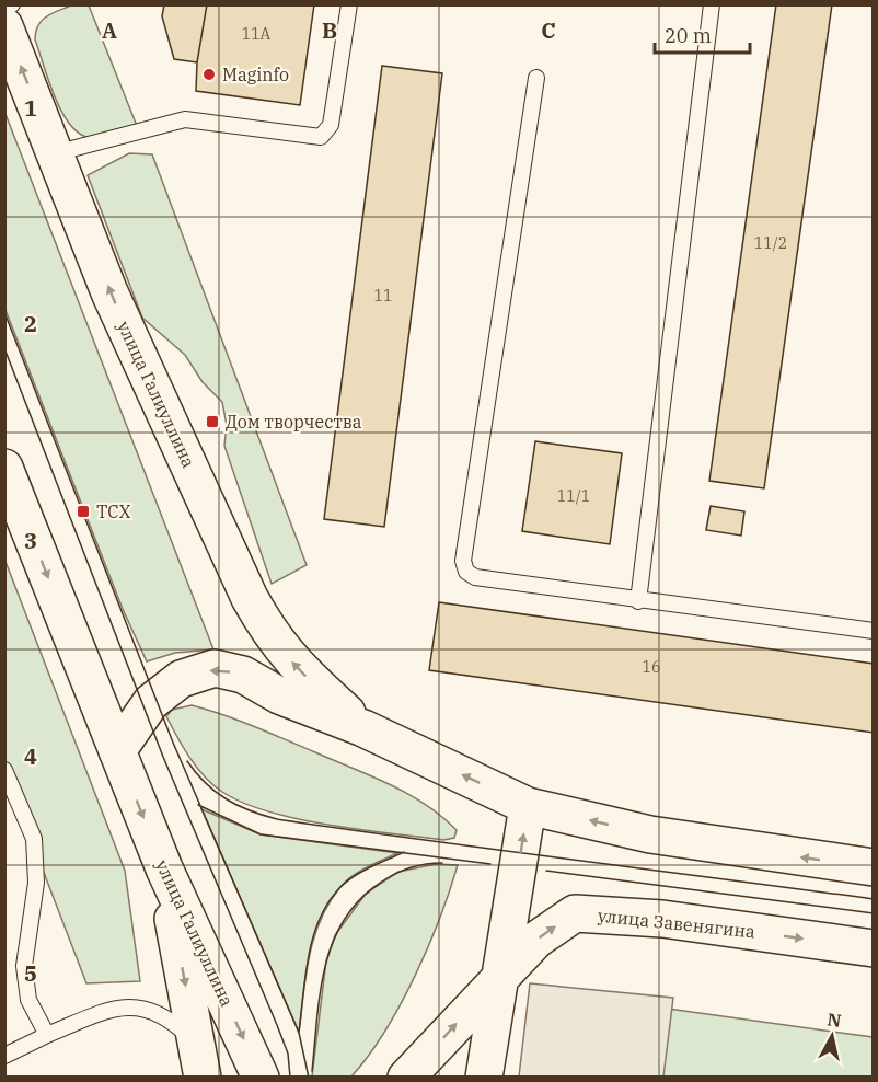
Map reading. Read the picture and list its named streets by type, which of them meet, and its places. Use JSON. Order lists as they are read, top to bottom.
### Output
{
  "streets": {
    "main road": ["улица Галиуллина", "улица Завенягина"]
  },
  "places": {
    "other": ["Maginfo"],
    "transit": ["Дом творчества", "ТСХ"]
  },
  "house_numbers": [
    "11А",
    "11/2",
    "11",
    "11/1",
    "16"
  ],
  "scale_bar": "20 m",
  "north": "top",
  "grid": {
    "columns": ["A", "B", "C"],
    "rows": [
      "1",
      "2",
      "3",
      "4",
      "5"
    ]
  }
}
